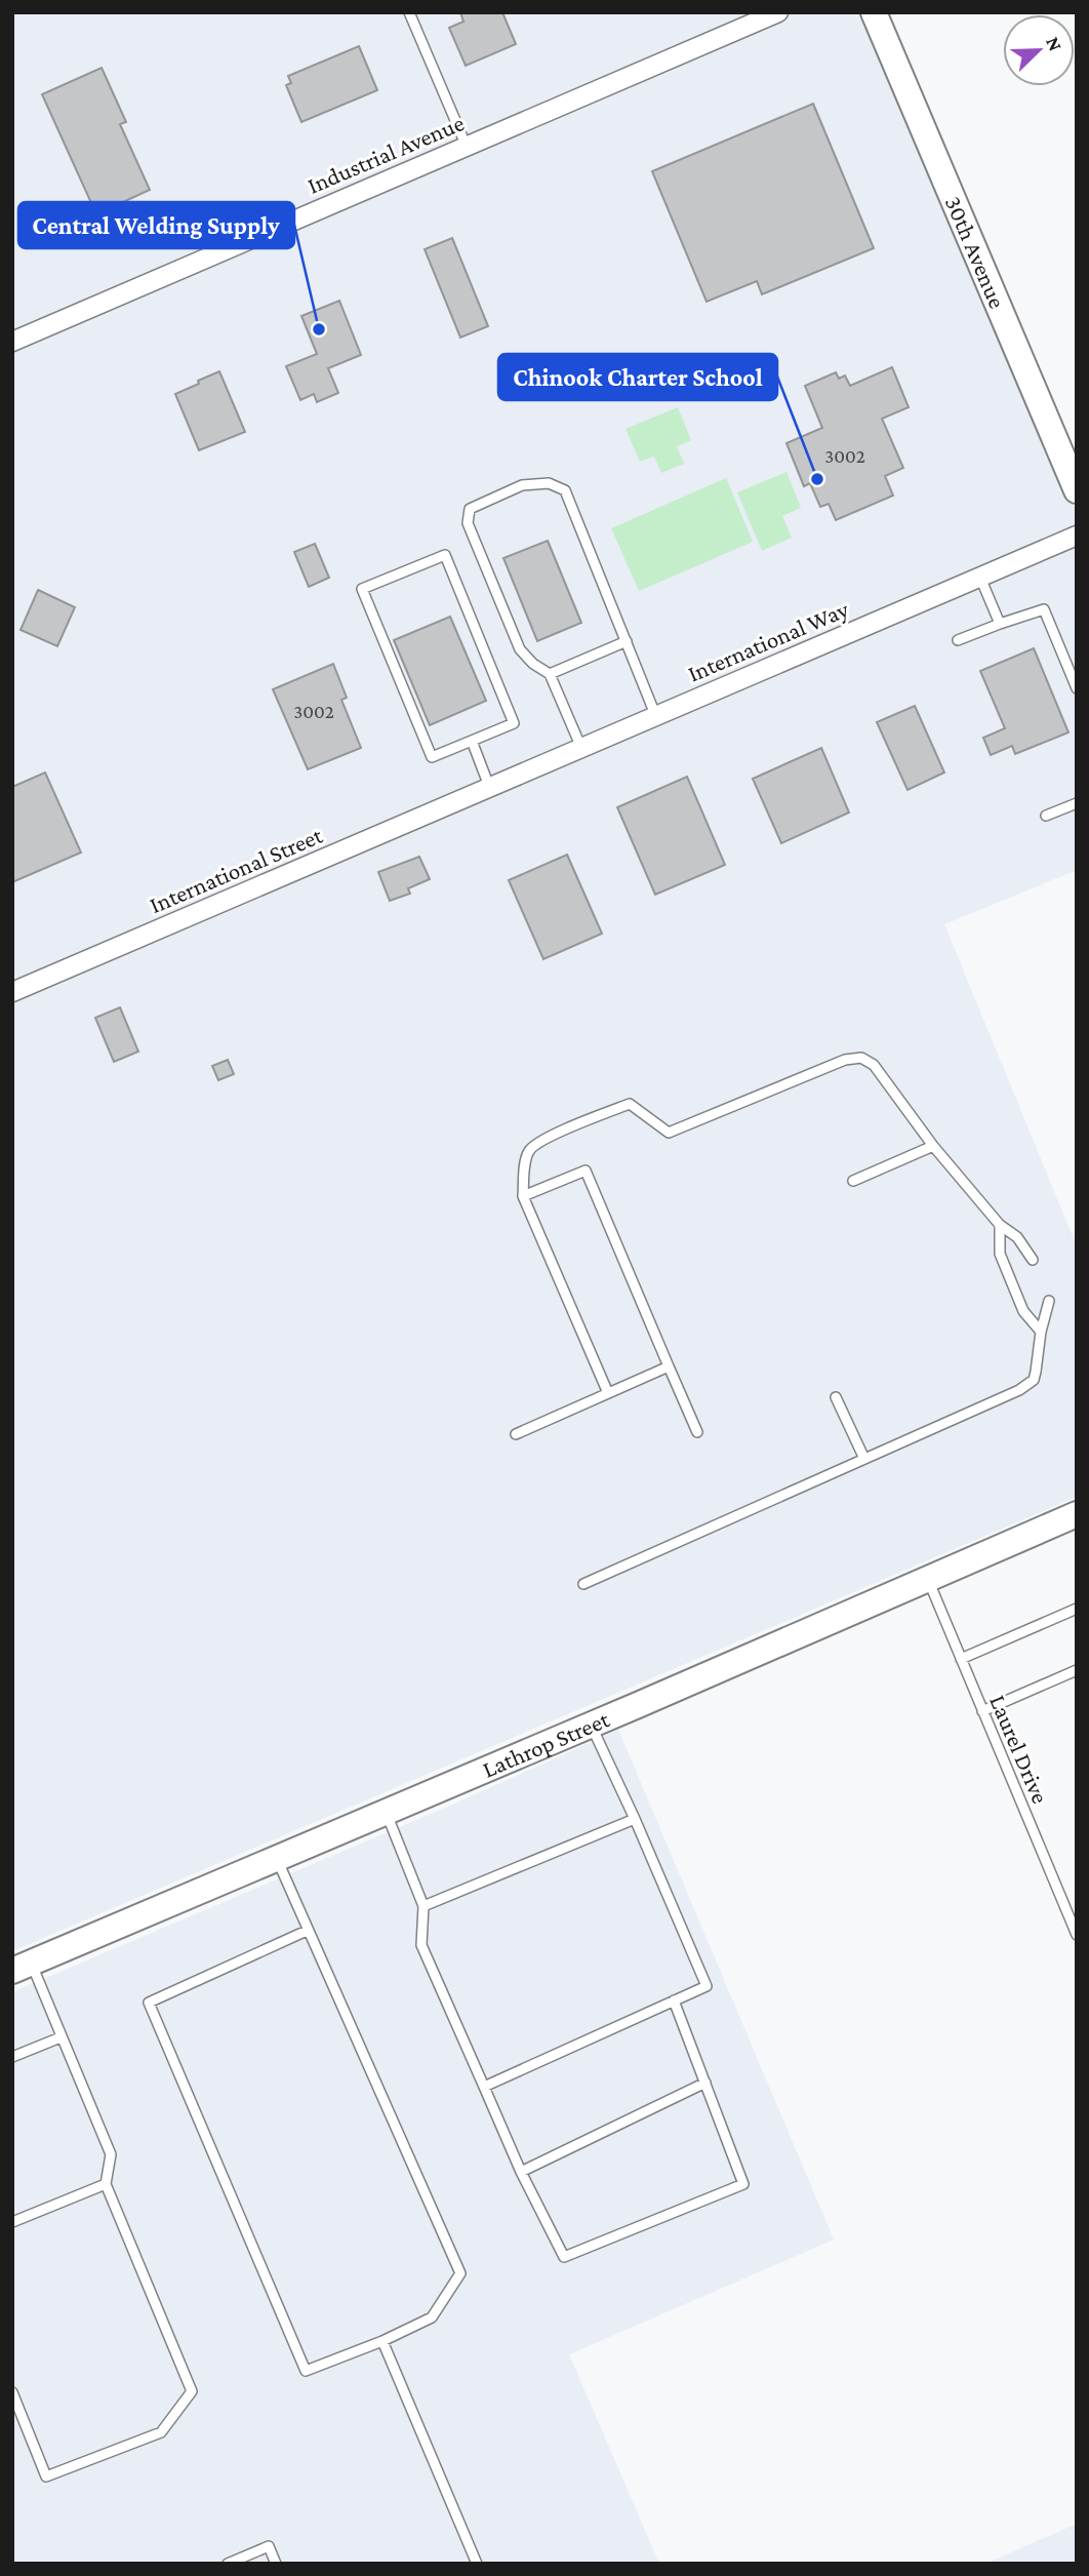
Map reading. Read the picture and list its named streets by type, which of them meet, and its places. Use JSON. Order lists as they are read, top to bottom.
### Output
{
  "streets": {
    "main road": ["30th Avenue", "Lathrop Street"],
    "street": ["Industrial Avenue", "International Way", "International Street"],
    "lane": ["Laurel Drive"]
  },
  "crossings": [
    ["International Way", "International Street"],
    ["Lathrop Street", "Laurel Drive"]
  ],
  "places": ["Central Welding Supply", "Chinook Charter School"],
  "house_numbers": ["3002", "3002"],
  "north": "top right"
}
